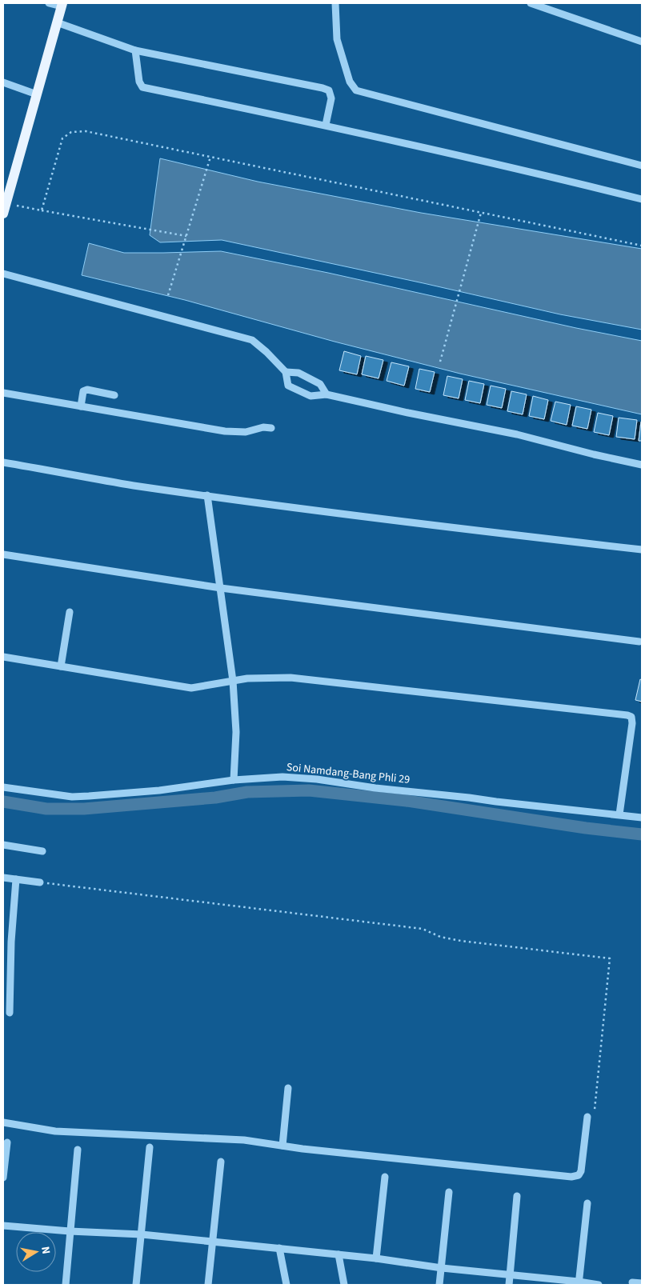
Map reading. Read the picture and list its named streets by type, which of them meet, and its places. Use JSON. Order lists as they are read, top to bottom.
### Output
{
  "streets": {
    "street": ["Soi Namdang-Bang Phli 29"]
  },
  "north": "right"
}
